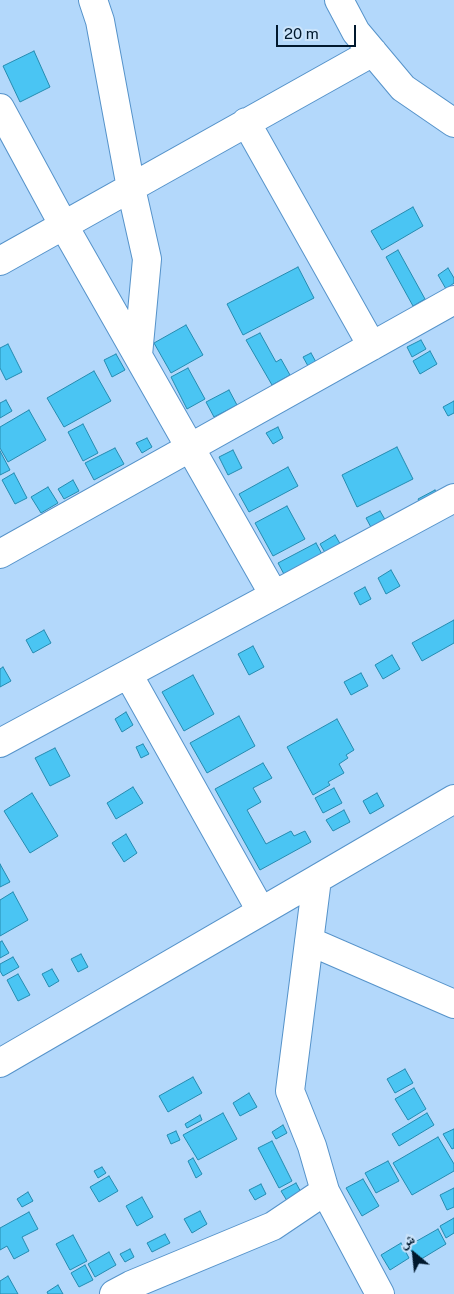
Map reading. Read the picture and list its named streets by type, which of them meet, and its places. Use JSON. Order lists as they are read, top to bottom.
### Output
{
  "scale_bar": "20 m",
  "north": "top left"
}
